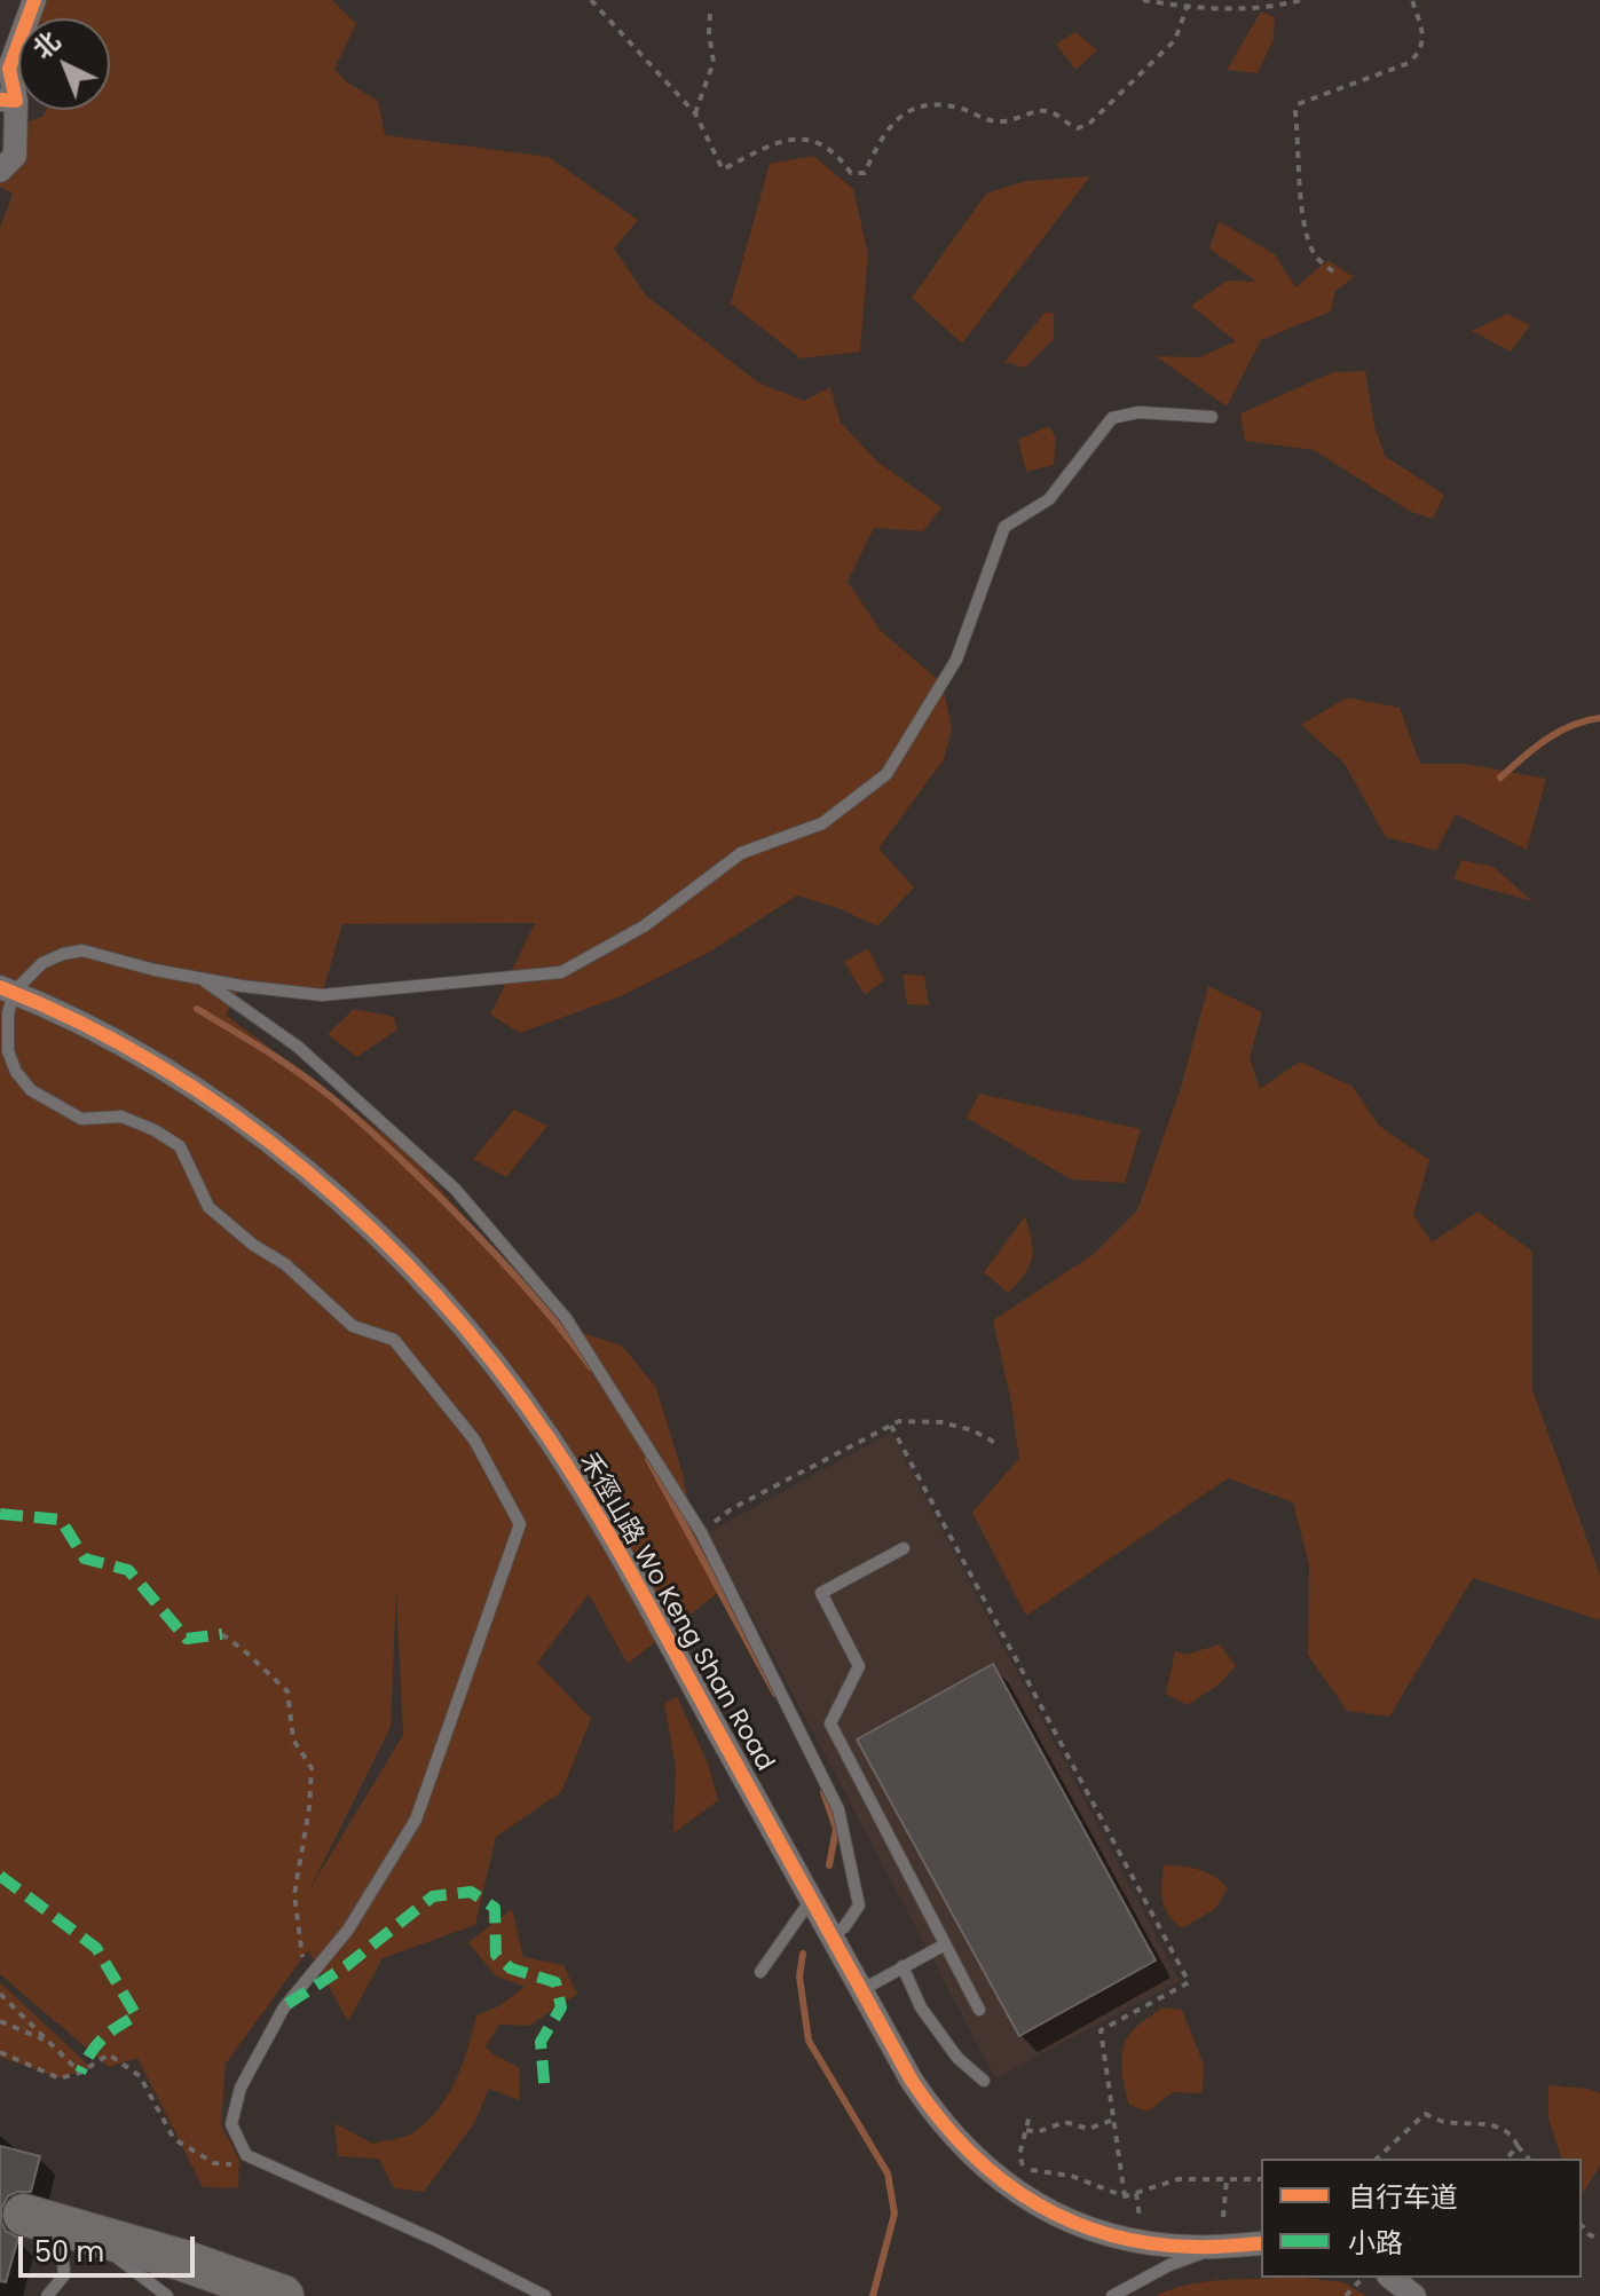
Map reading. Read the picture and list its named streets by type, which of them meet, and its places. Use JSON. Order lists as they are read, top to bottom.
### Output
{
  "streets": {
    "street": ["禾徑山路 Wo Keng Shan Road"]
  },
  "legend": ["自行车道", "小路"],
  "scale_bar": "50 m",
  "north": "top left"
}
